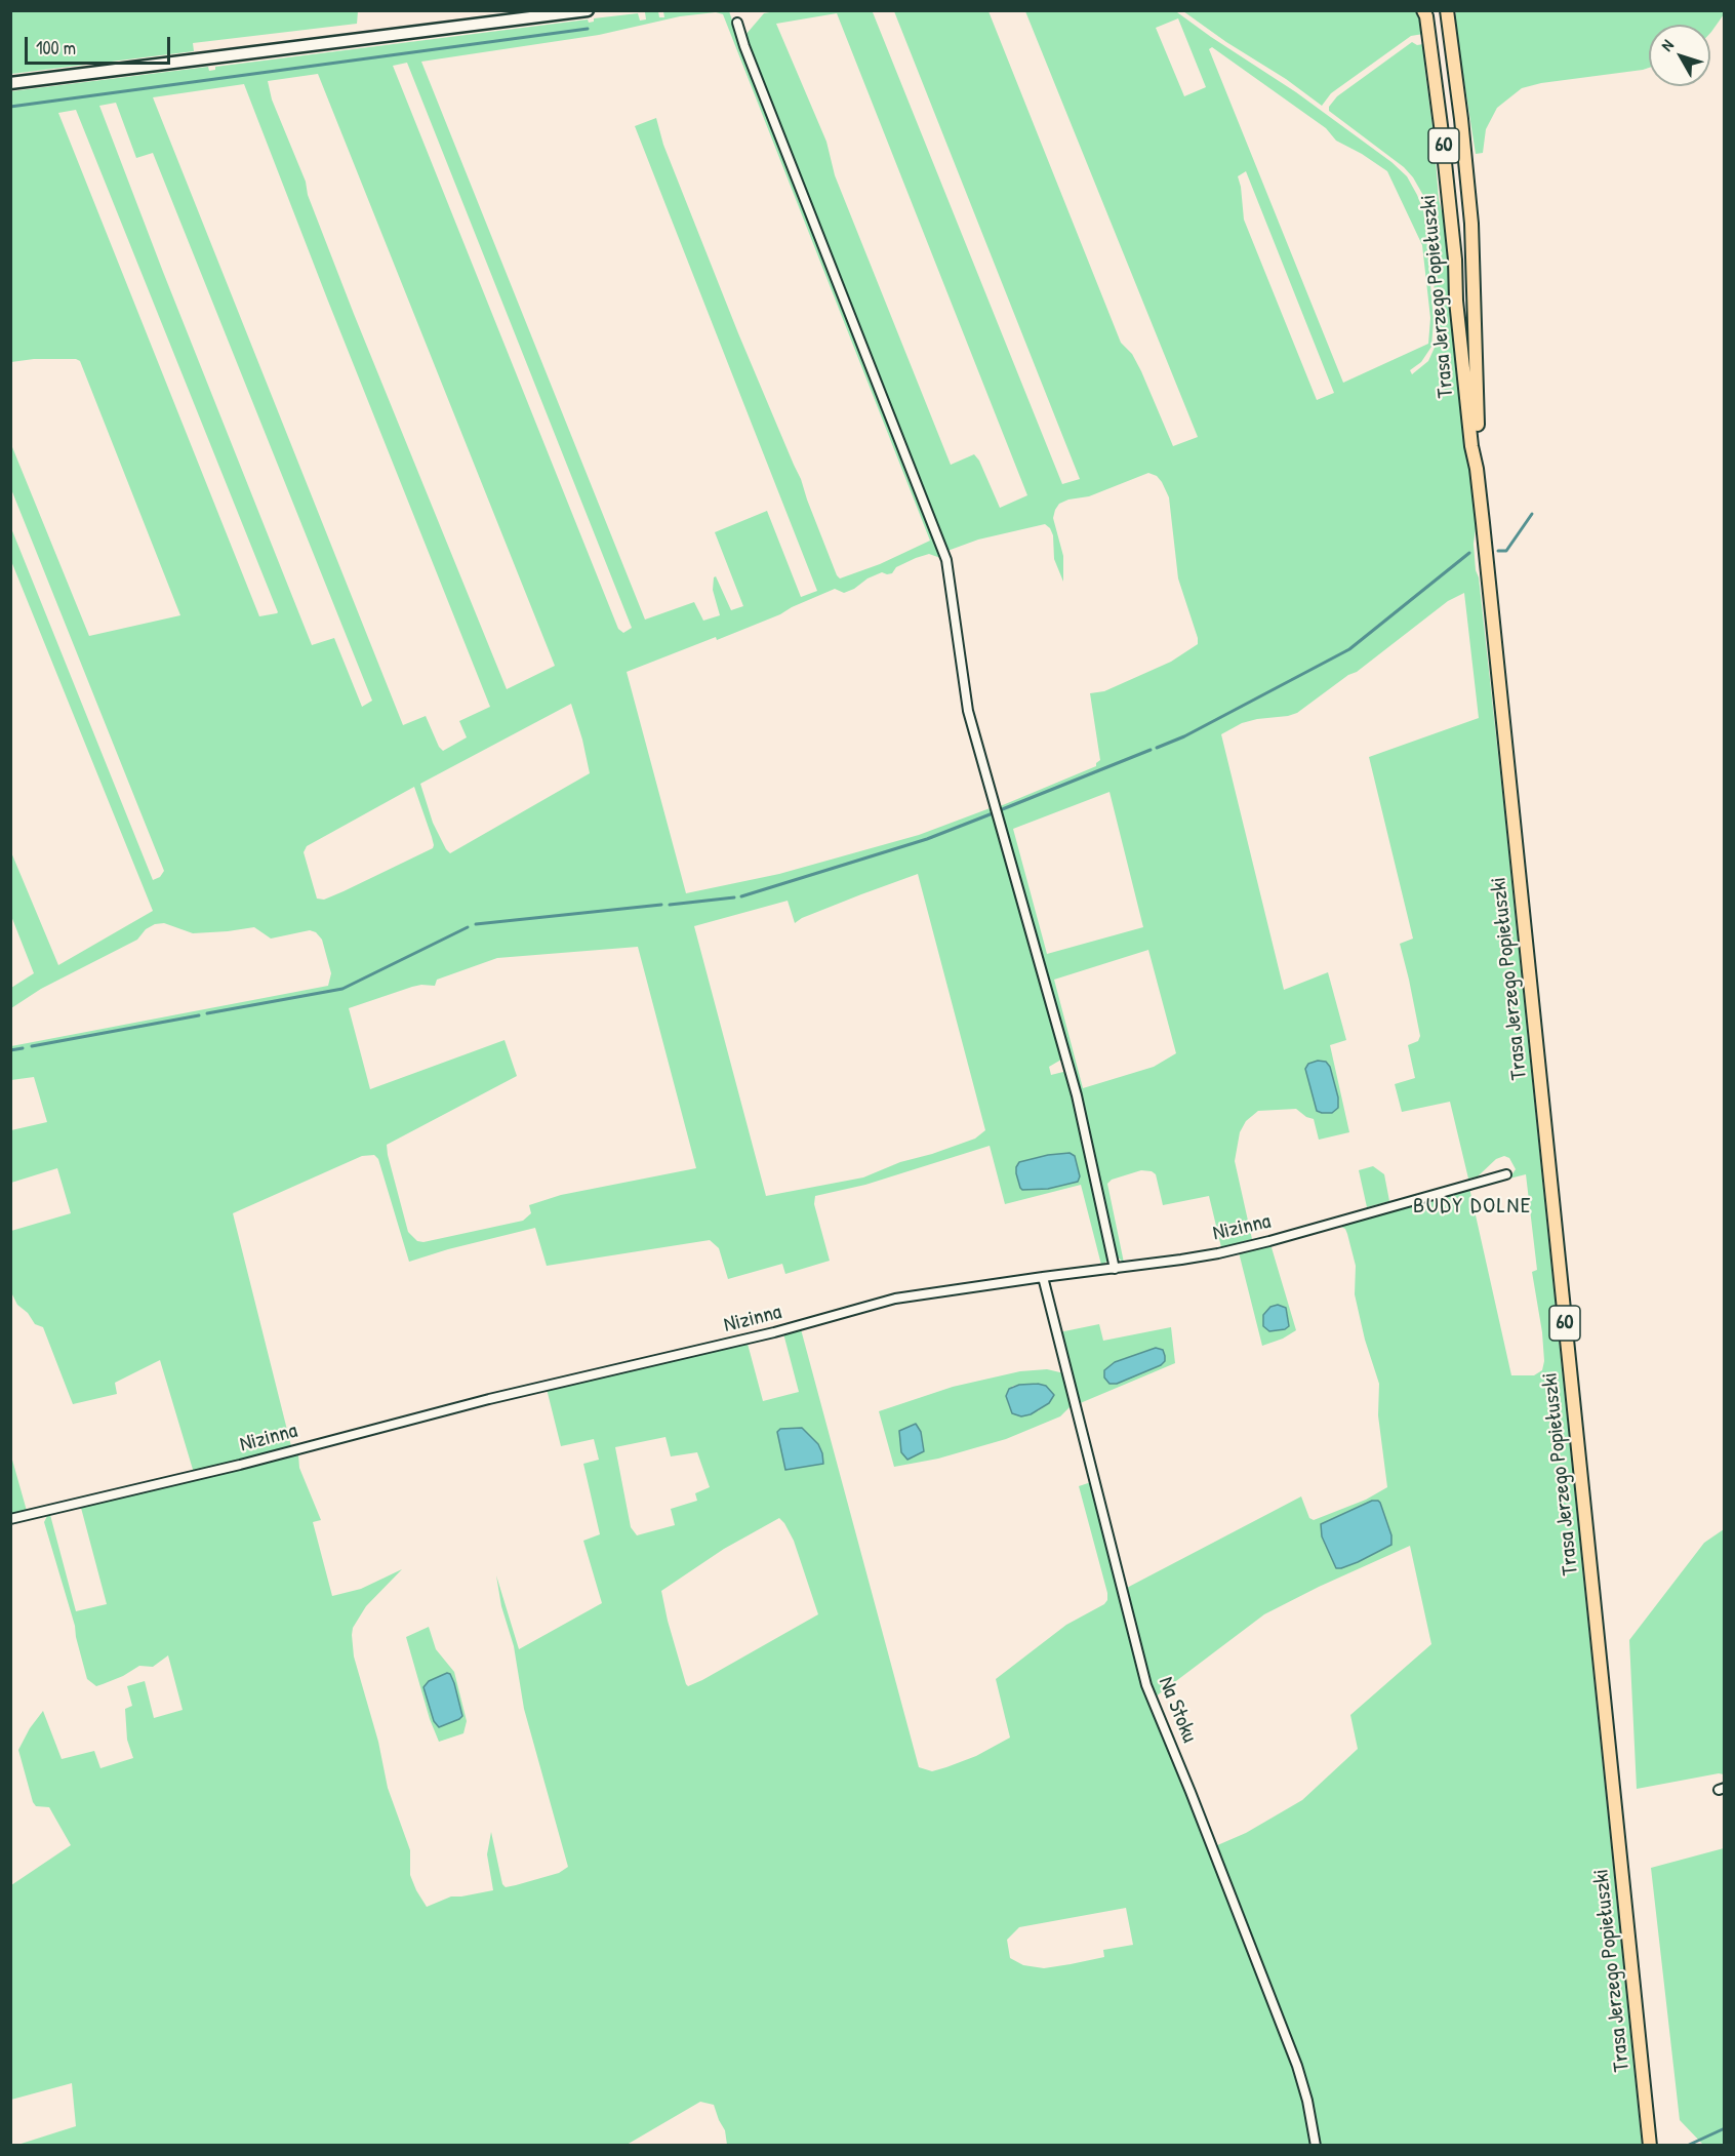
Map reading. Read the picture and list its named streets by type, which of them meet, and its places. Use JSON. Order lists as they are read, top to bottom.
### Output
{
  "streets": {
    "main road": ["60", "Trasa Jerzego Popiełuszki"],
    "street": ["Nizinna", "Na Stoku"]
  },
  "crossings": [
    ["Nizinna", "Na Stoku"]
  ],
  "districts": ["BUDY DOLNE"],
  "scale_bar": "100 m",
  "north": "top left"
}
